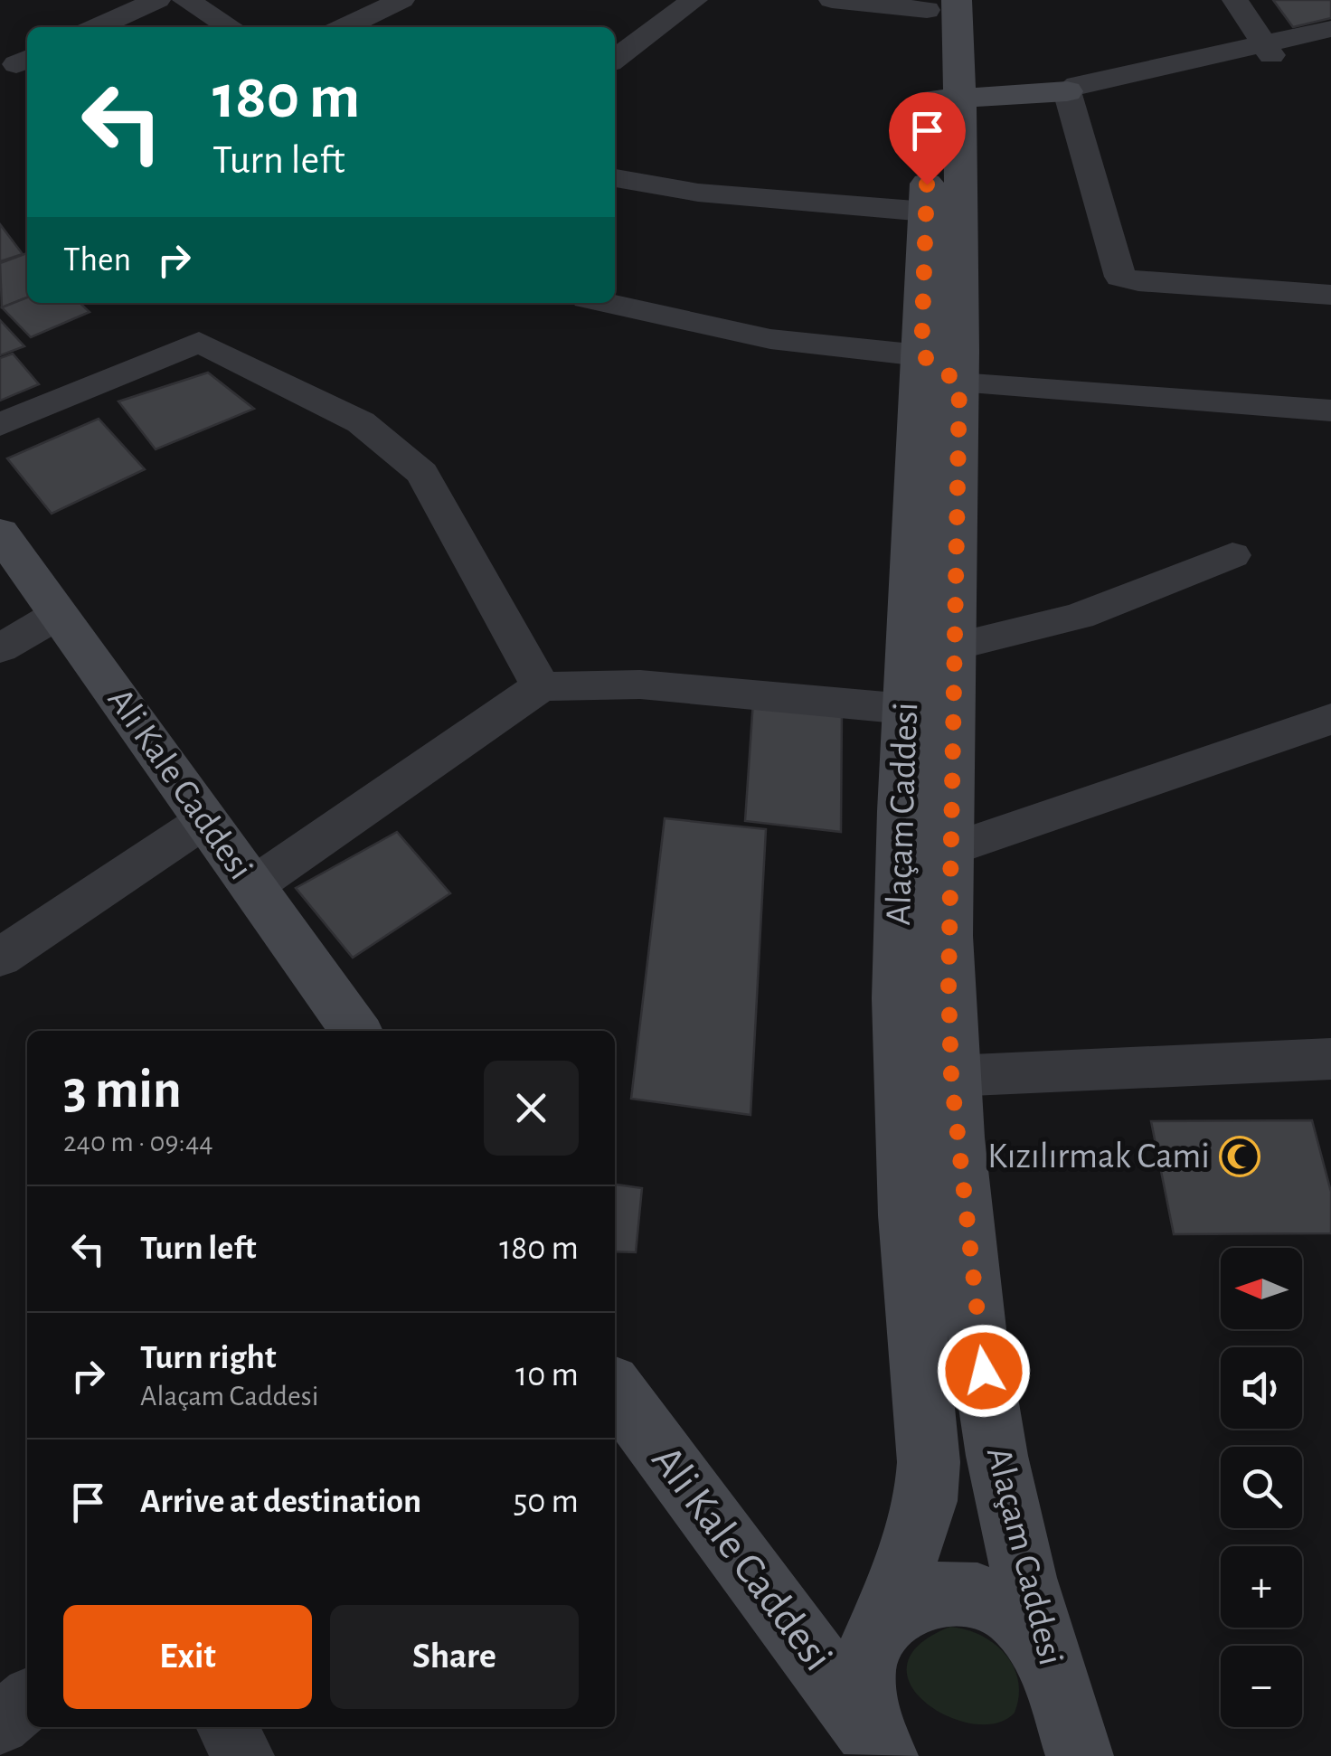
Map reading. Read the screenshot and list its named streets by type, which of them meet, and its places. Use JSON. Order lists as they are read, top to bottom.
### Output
{
  "streets": {
    "main road": ["Ali Kale Caddesi", "Alaçam Caddesi"]
  },
  "crossings": [
    ["Ali Kale Caddesi", "Alaçam Caddesi"]
  ],
  "places": {
    "mosque": ["Kızılırmak Cami"]
  },
  "north": "left",
  "page": {
    "turn": ["180 m", "Turn left"],
    "then": "Then",
    "heading": ["3 min", "240 m · 09:44"],
    "list": [
      {
        "name": "Turn left",
        "value": "180 m"
      },
      {
        "name": "Turn right",
        "note": "Alaçam Caddesi",
        "value": "10 m"
      },
      {
        "name": "Arrive at destination",
        "value": "50 m"
      }
    ],
    "map_buttons": ["+", "−"],
    "buttons": ["Exit", "Share"]
  }
}
